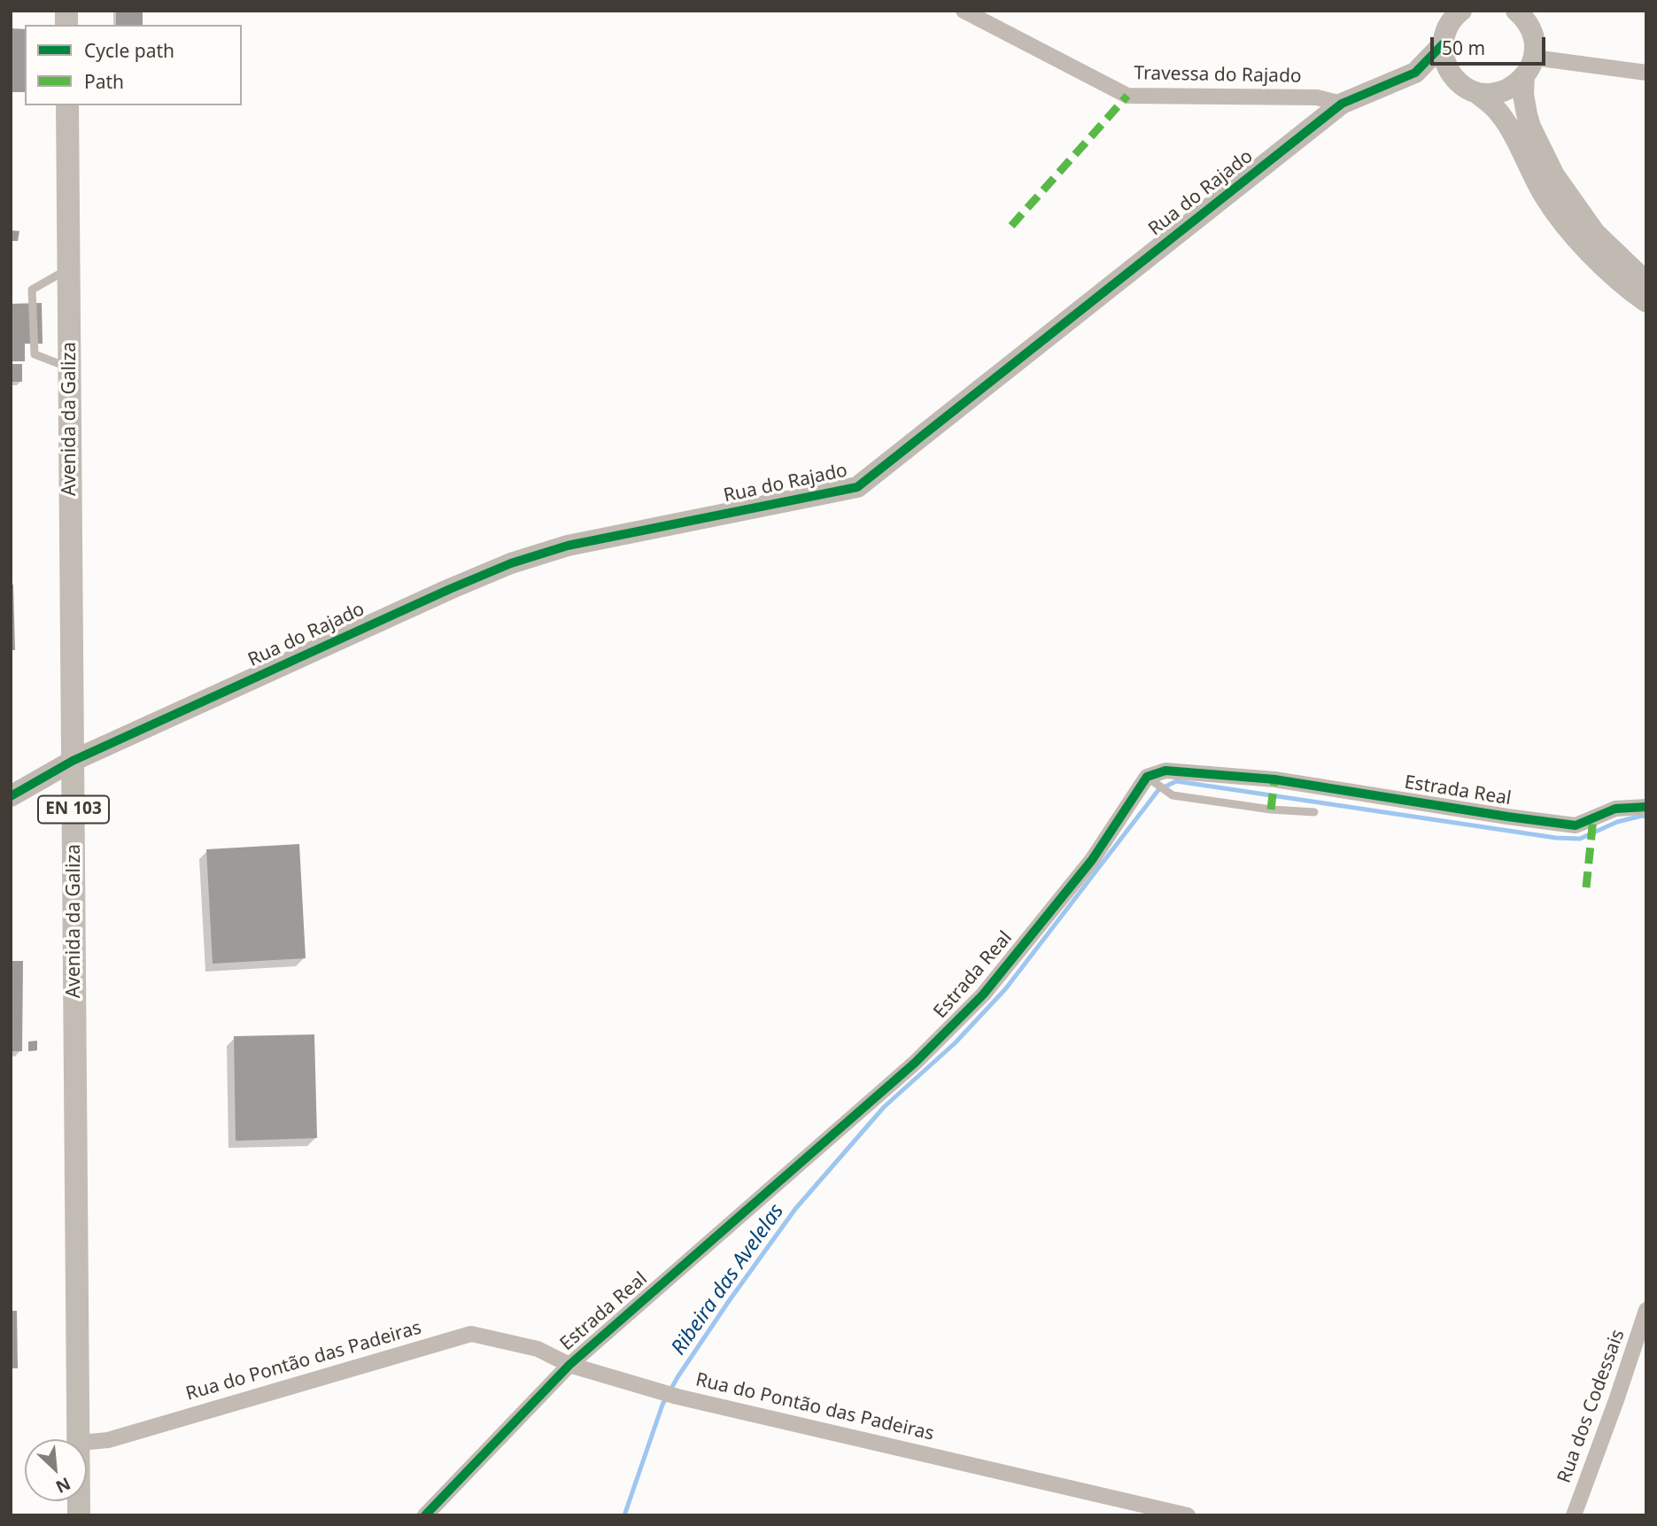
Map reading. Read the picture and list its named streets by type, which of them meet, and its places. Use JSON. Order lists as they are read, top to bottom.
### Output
{
  "streets": {
    "main road": ["Avenida da Galiza", "EN 103"],
    "street": [
      "Travessa do Rajado",
      "Rua do Rajado",
      "Estrada Real",
      "Rua do Pontão das Padeiras",
      "Rua dos Codessais"
    ]
  },
  "crossings": [
    ["Travessa do Rajado", "Rua do Rajado"],
    ["Rua do Rajado", "Avenida da Galiza"],
    ["Estrada Real", "Rua do Pontão das Padeiras"]
  ],
  "water": ["Ribeira das Avelelas"],
  "legend": ["Cycle path", "Path"],
  "scale_bar": "50 m",
  "north": "bottom right"
}
